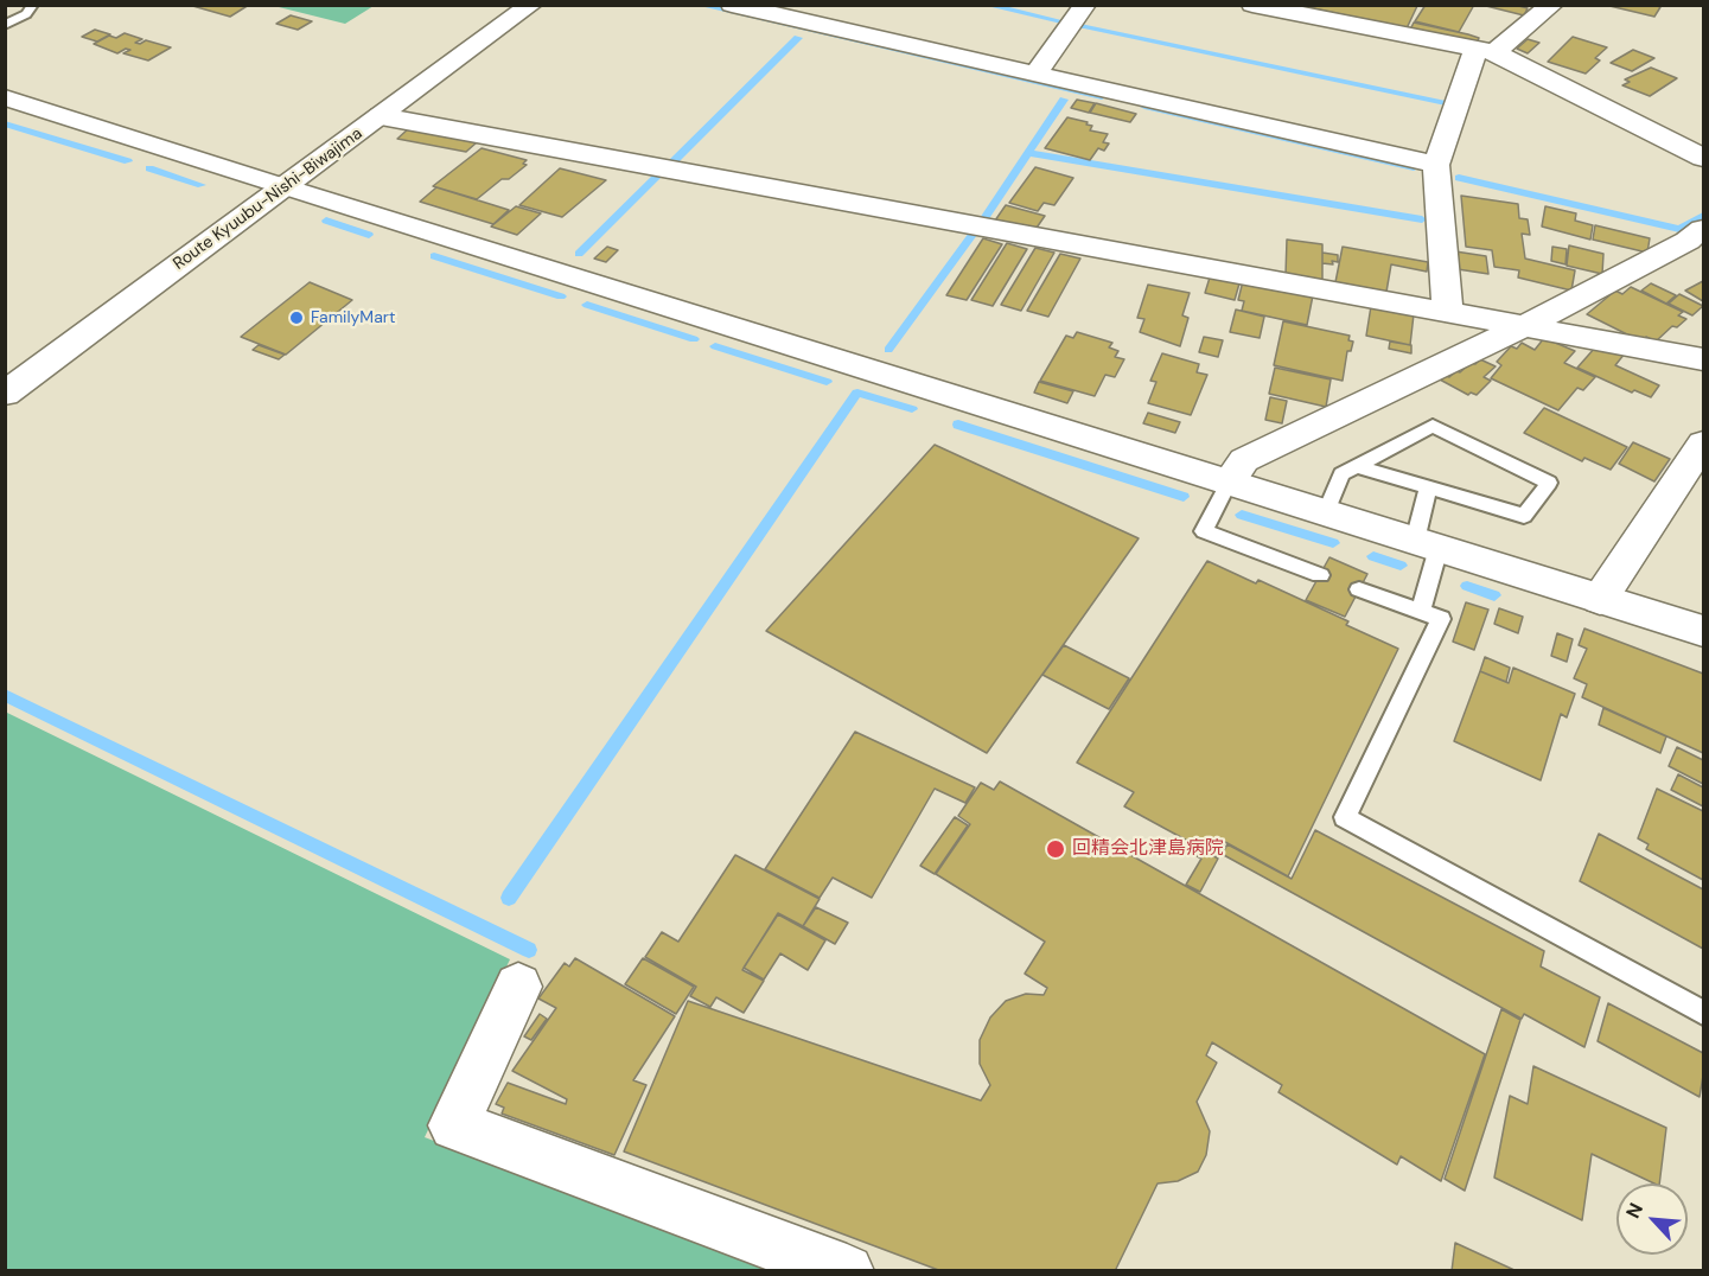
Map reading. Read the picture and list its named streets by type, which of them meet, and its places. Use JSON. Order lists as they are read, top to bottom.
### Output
{
  "streets": {
    "street": ["Route Kyuubu-Nishi-Biwajima"]
  },
  "places": ["FamilyMart", "回精会北津島病院"],
  "north": "top left"
}
